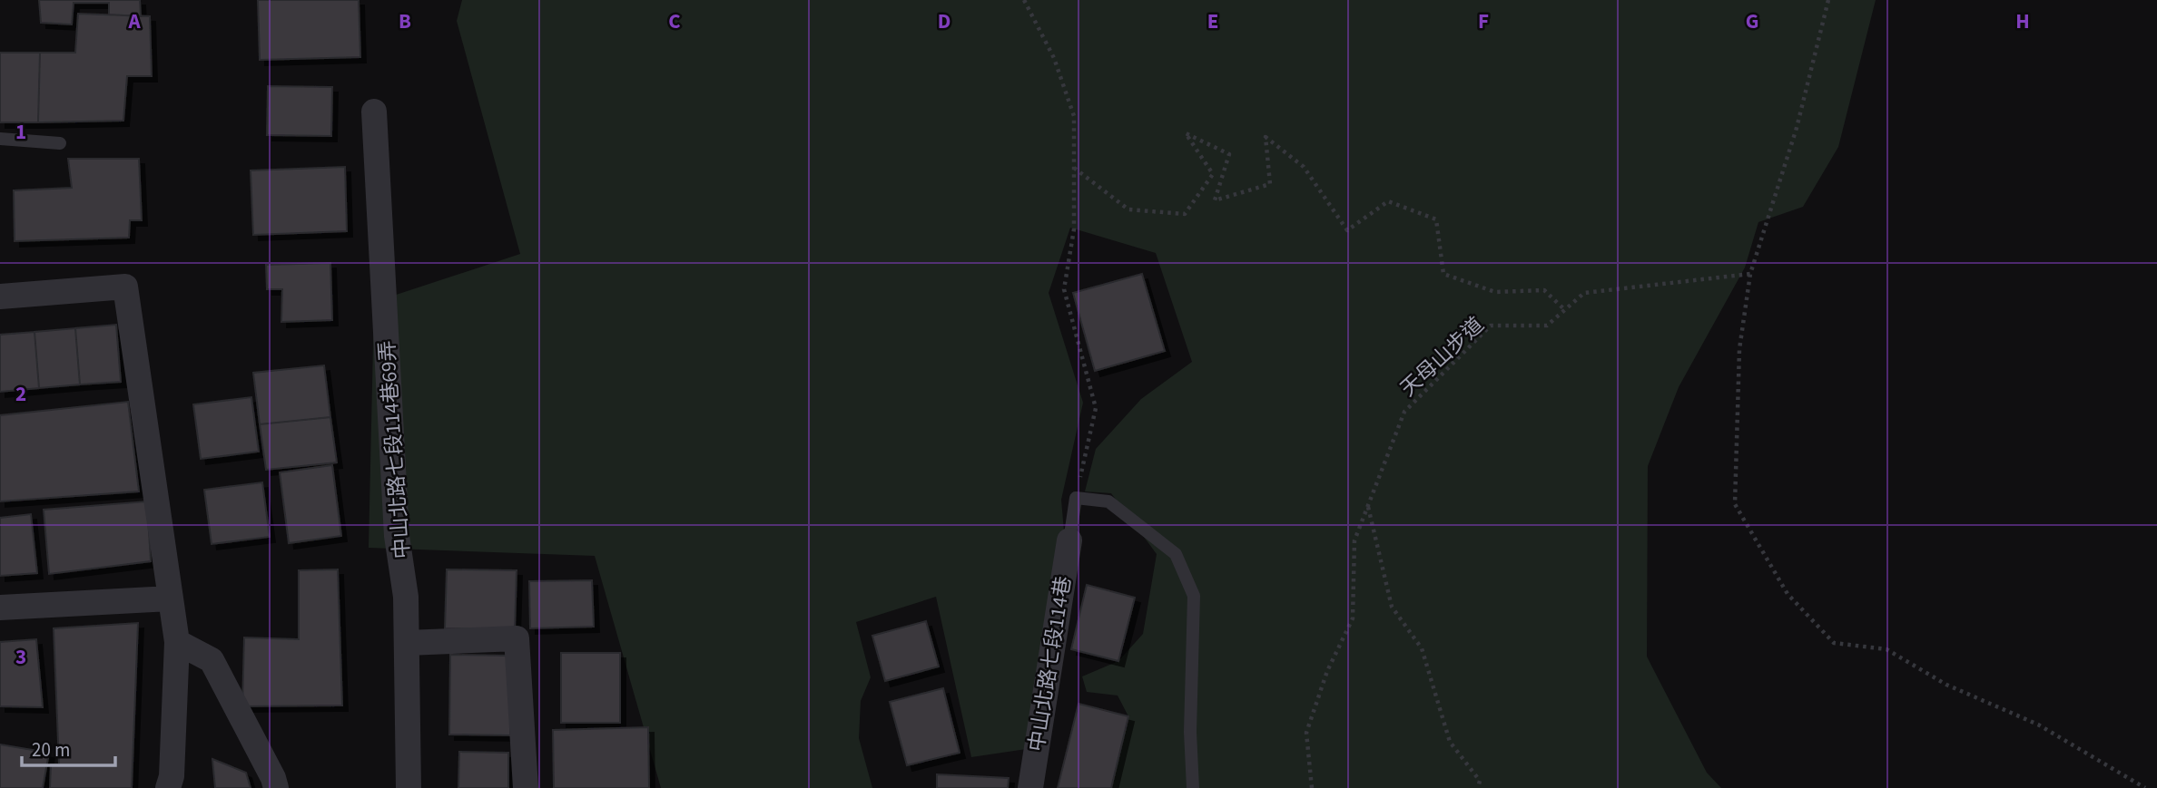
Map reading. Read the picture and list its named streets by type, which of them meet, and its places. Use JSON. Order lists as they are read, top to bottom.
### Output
{
  "streets": {
    "street": ["中山北路七段114巷69弄", "中山北路七段114巷"],
    "path": ["天母山步道"]
  },
  "scale_bar": "20 m",
  "grid": {
    "columns": [
      "A",
      "B",
      "C",
      "D",
      "E",
      "F",
      "G",
      "H"
    ],
    "rows": ["1", "2", "3"]
  }
}
